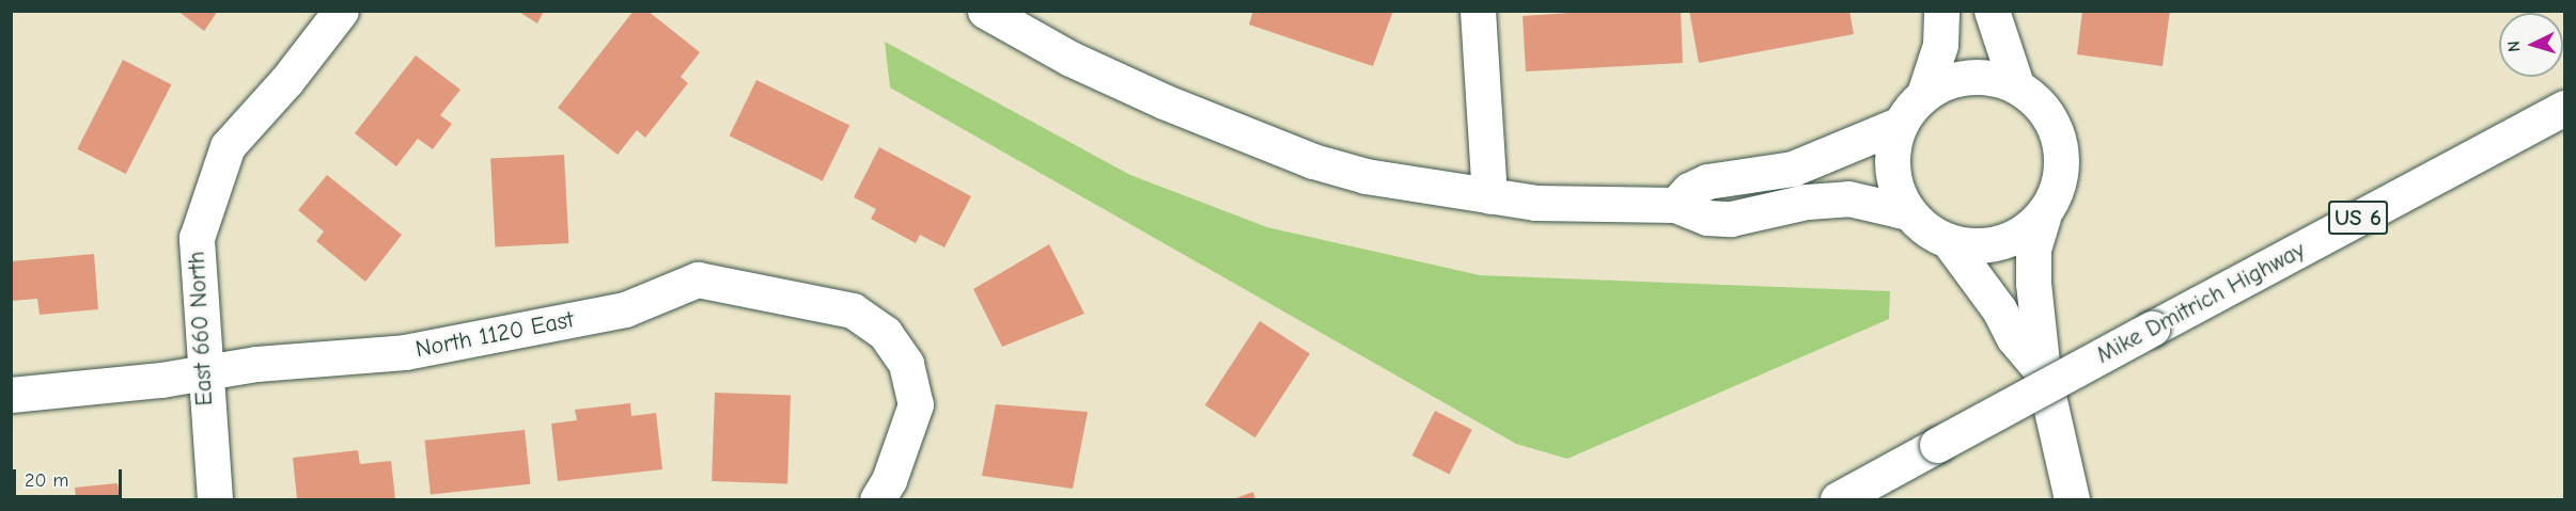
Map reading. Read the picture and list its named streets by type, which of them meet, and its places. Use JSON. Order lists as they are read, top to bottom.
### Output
{
  "streets": {
    "main road": [
      "US 6",
      "Mike Dmitrich Highway",
      "East 660 North",
      "North 1120 East"
    ]
  },
  "crossings": [
    ["East 660 North", "North 1120 East"]
  ],
  "scale_bar": "20 m",
  "north": "left"
}
